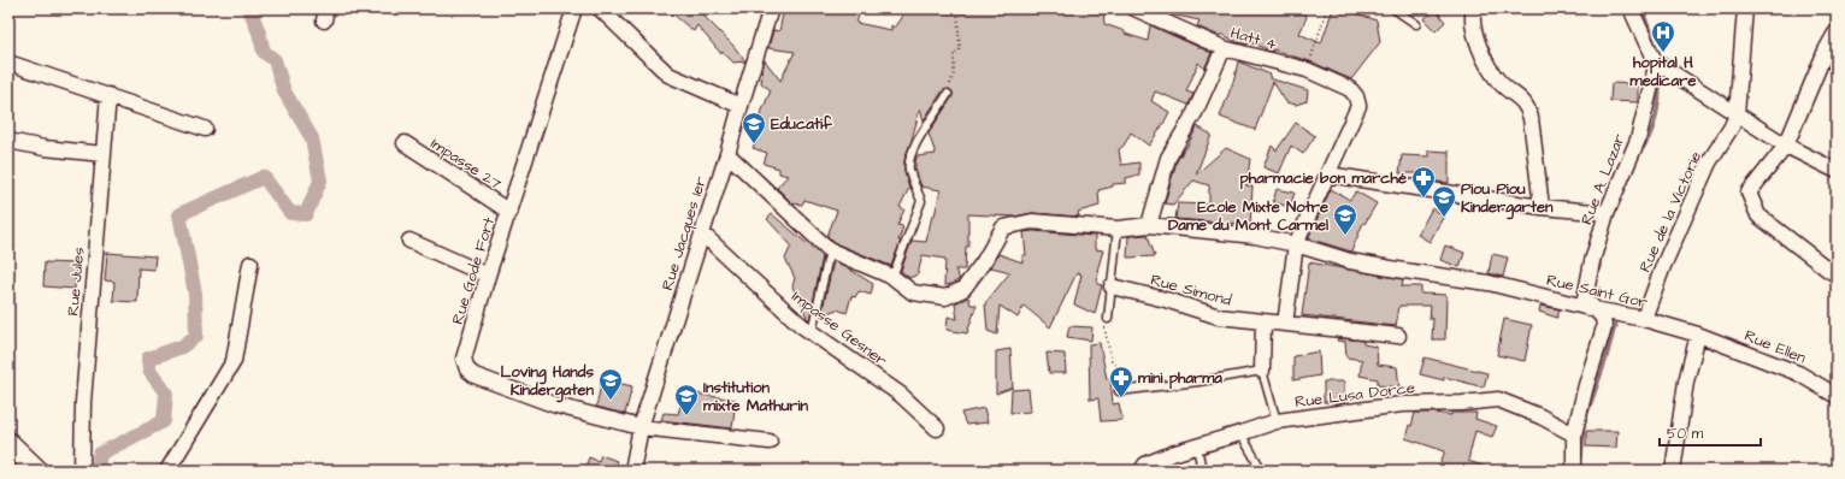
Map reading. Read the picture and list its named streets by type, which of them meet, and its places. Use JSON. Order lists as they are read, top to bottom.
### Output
{
  "streets": {
    "street": [
      "Hatt 4",
      "Impasse 27",
      "Rue A. Lazar",
      "Rue de la Victorie",
      "Rue Jacques 1er",
      "Rue Gode Fort",
      "Rue Jules",
      "Rue Simond",
      "Rue Saint Gor",
      "Impasse Gesner",
      "Rue Ellen",
      "Rue Lusa Dorce"
    ]
  },
  "crossings": [
    ["Impasse 27", "Rue Gode Fort"],
    ["Rue A. Lazar", "Rue Saint Gor"],
    ["Rue A. Lazar", "Rue Lusa Dorce"],
    ["Rue de la Victorie", "Rue Saint Gor"],
    ["Rue Jacques 1er", "Rue Gode Fort"],
    ["Rue Jacques 1er", "Impasse Gesner"],
    ["Rue Saint Gor", "Rue Ellen"]
  ],
  "places": {
    "hospital": ["hopital H medicare"],
    "school or university": [
      "Educatif",
      "Piou Piou Kindergarten",
      "Ecole Mixte Notre Dame du Mont Carmel",
      "Loving Hands Kindergaten",
      "Institution mixte Mathurin"
    ],
    "pharmacy": ["pharmacie bon marché", "mini pharma"]
  },
  "scale_bar": "50 m"
}
